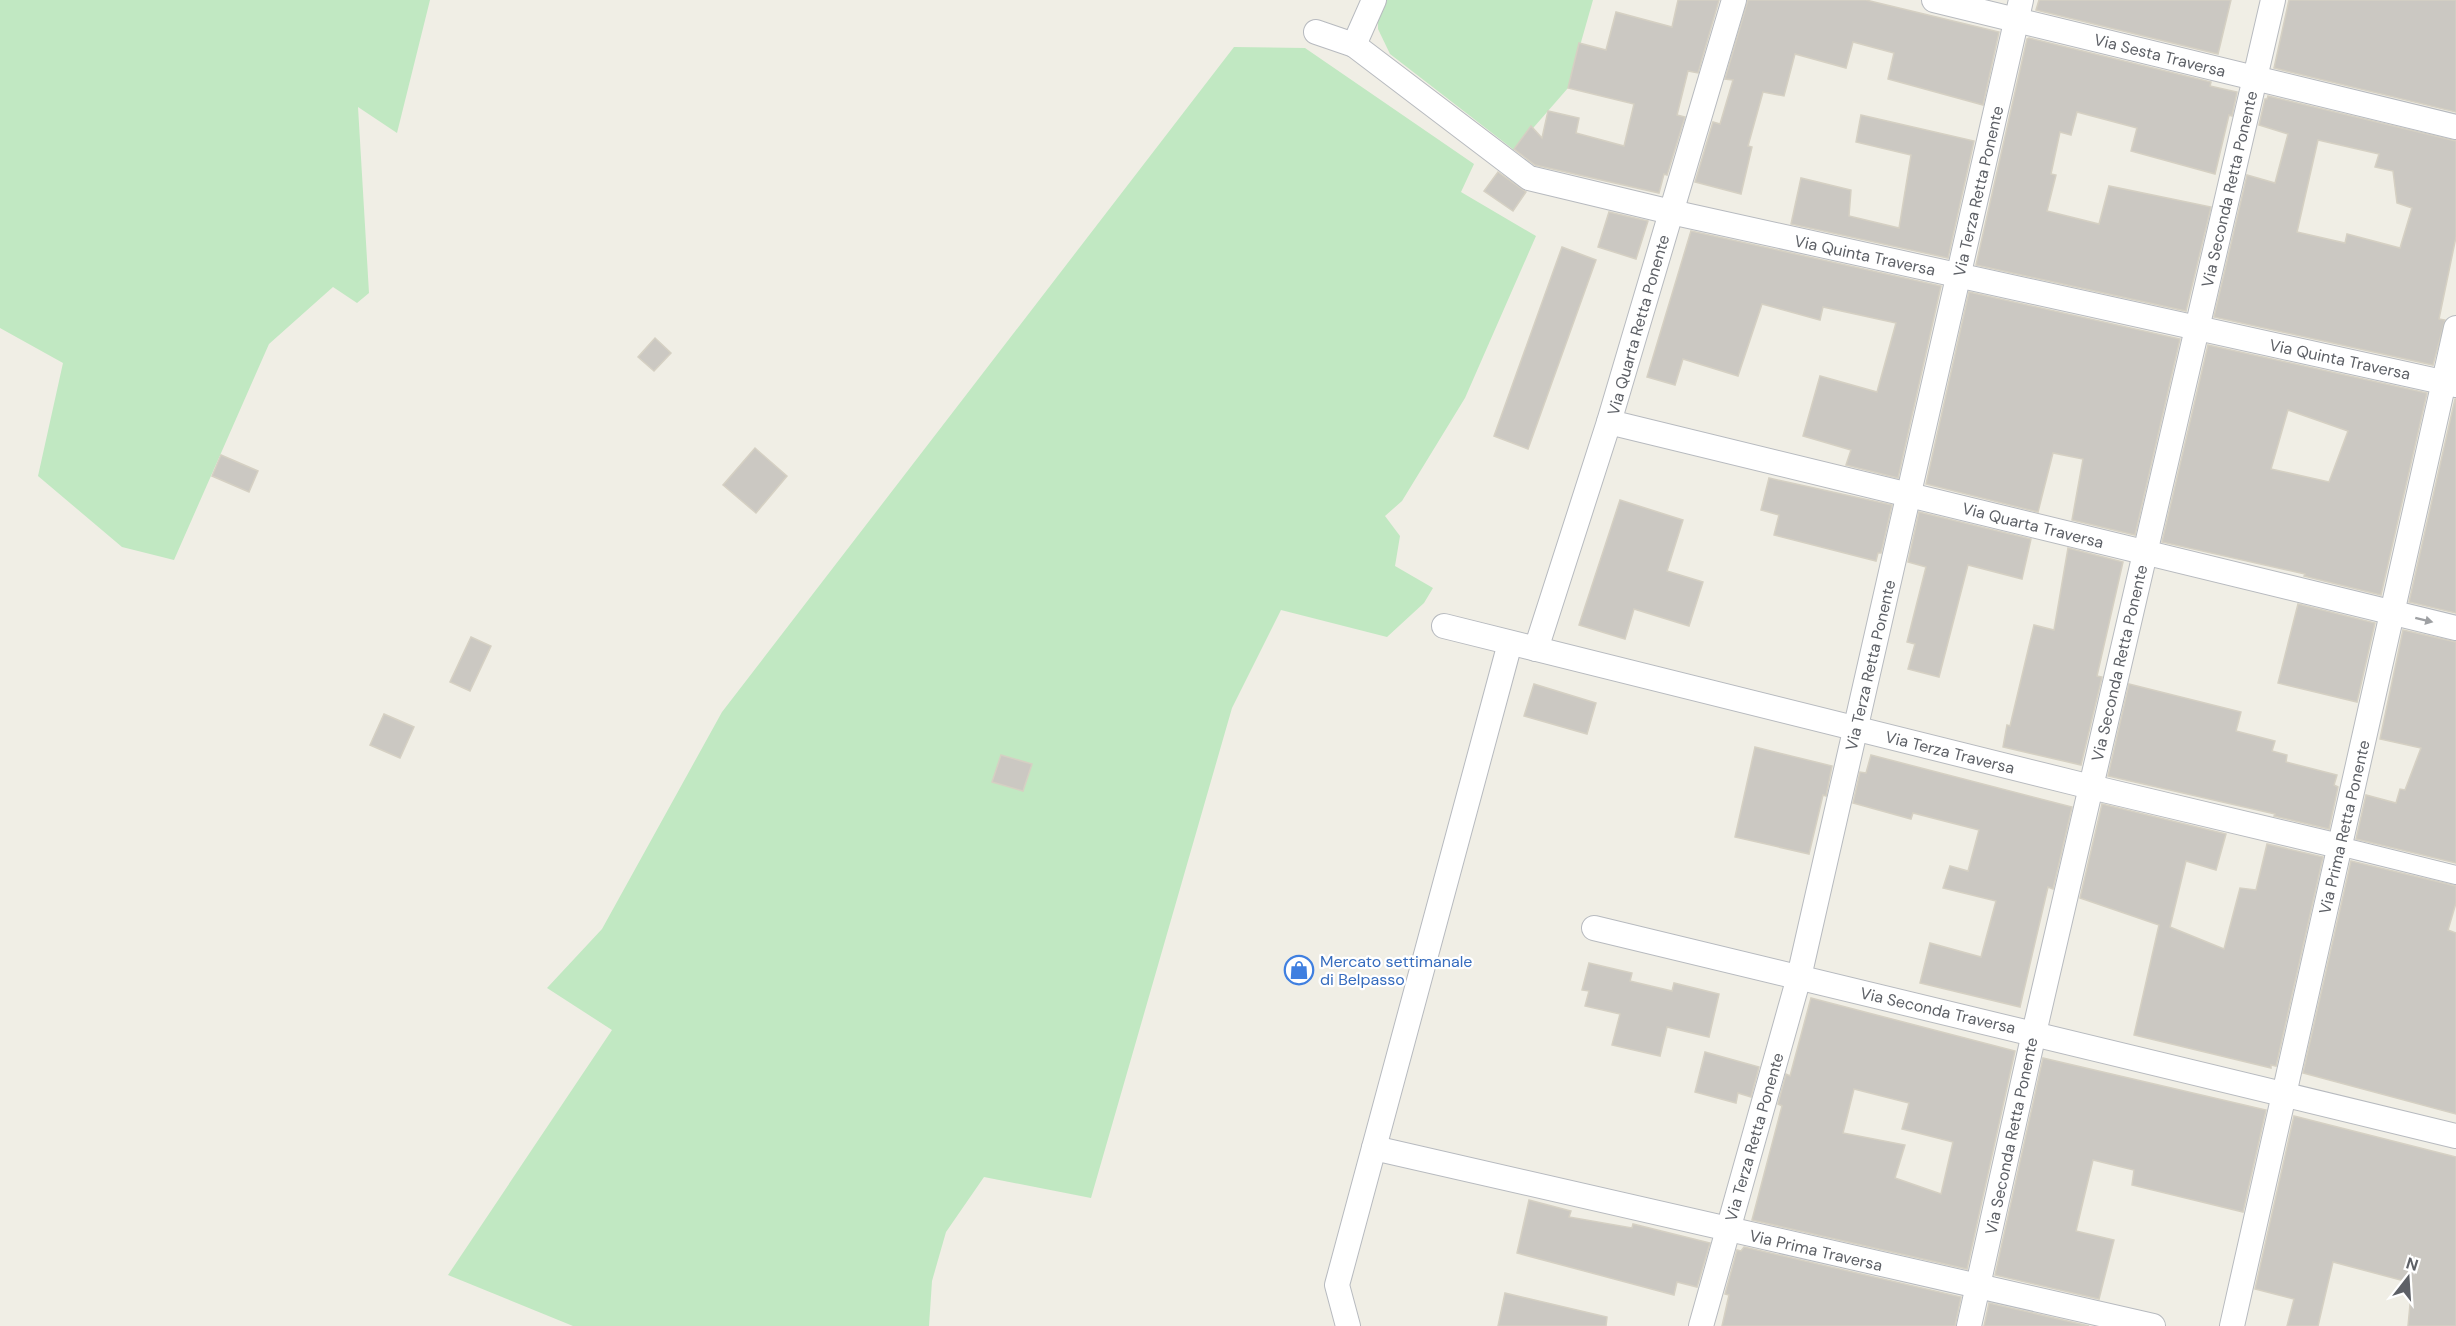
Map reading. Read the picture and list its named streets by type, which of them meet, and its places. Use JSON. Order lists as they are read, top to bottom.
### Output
{
  "streets": {
    "street": [
      "Via Sesta Traversa",
      "Via Seconda Retta Ponente",
      "Via Terza Retta Ponente",
      "Via Quinta Traversa",
      "Via Quarta Retta Ponente",
      "Via Quarta Traversa",
      "Via Terza Traversa",
      "Via Prima Retta Ponente",
      "Via Seconda Traversa",
      "Via Prima Traversa"
    ]
  },
  "crossings": [
    ["Via Sesta Traversa", "Via Seconda Retta Ponente"],
    ["Via Sesta Traversa", "Via Terza Retta Ponente"],
    ["Via Seconda Retta Ponente", "Via Quinta Traversa"],
    ["Via Seconda Retta Ponente", "Via Quarta Traversa"],
    ["Via Seconda Retta Ponente", "Via Terza Traversa"],
    ["Via Seconda Retta Ponente", "Via Seconda Traversa"],
    ["Via Seconda Retta Ponente", "Via Prima Traversa"],
    ["Via Terza Retta Ponente", "Via Quinta Traversa"],
    ["Via Terza Retta Ponente", "Via Quarta Traversa"],
    ["Via Terza Retta Ponente", "Via Terza Traversa"],
    ["Via Terza Retta Ponente", "Via Seconda Traversa"],
    ["Via Terza Retta Ponente", "Via Prima Traversa"],
    ["Via Quinta Traversa", "Via Quarta Retta Ponente"],
    ["Via Quinta Traversa", "Via Prima Retta Ponente"],
    ["Via Quarta Retta Ponente", "Via Quarta Traversa"],
    ["Via Quarta Retta Ponente", "Via Terza Traversa"],
    ["Via Quarta Traversa", "Via Prima Retta Ponente"],
    ["Via Terza Traversa", "Via Prima Retta Ponente"],
    ["Via Prima Retta Ponente", "Via Seconda Traversa"]
  ],
  "places": {
    "shop": ["Mercato settimanale di Belpasso"]
  },
  "north": "top"
}
